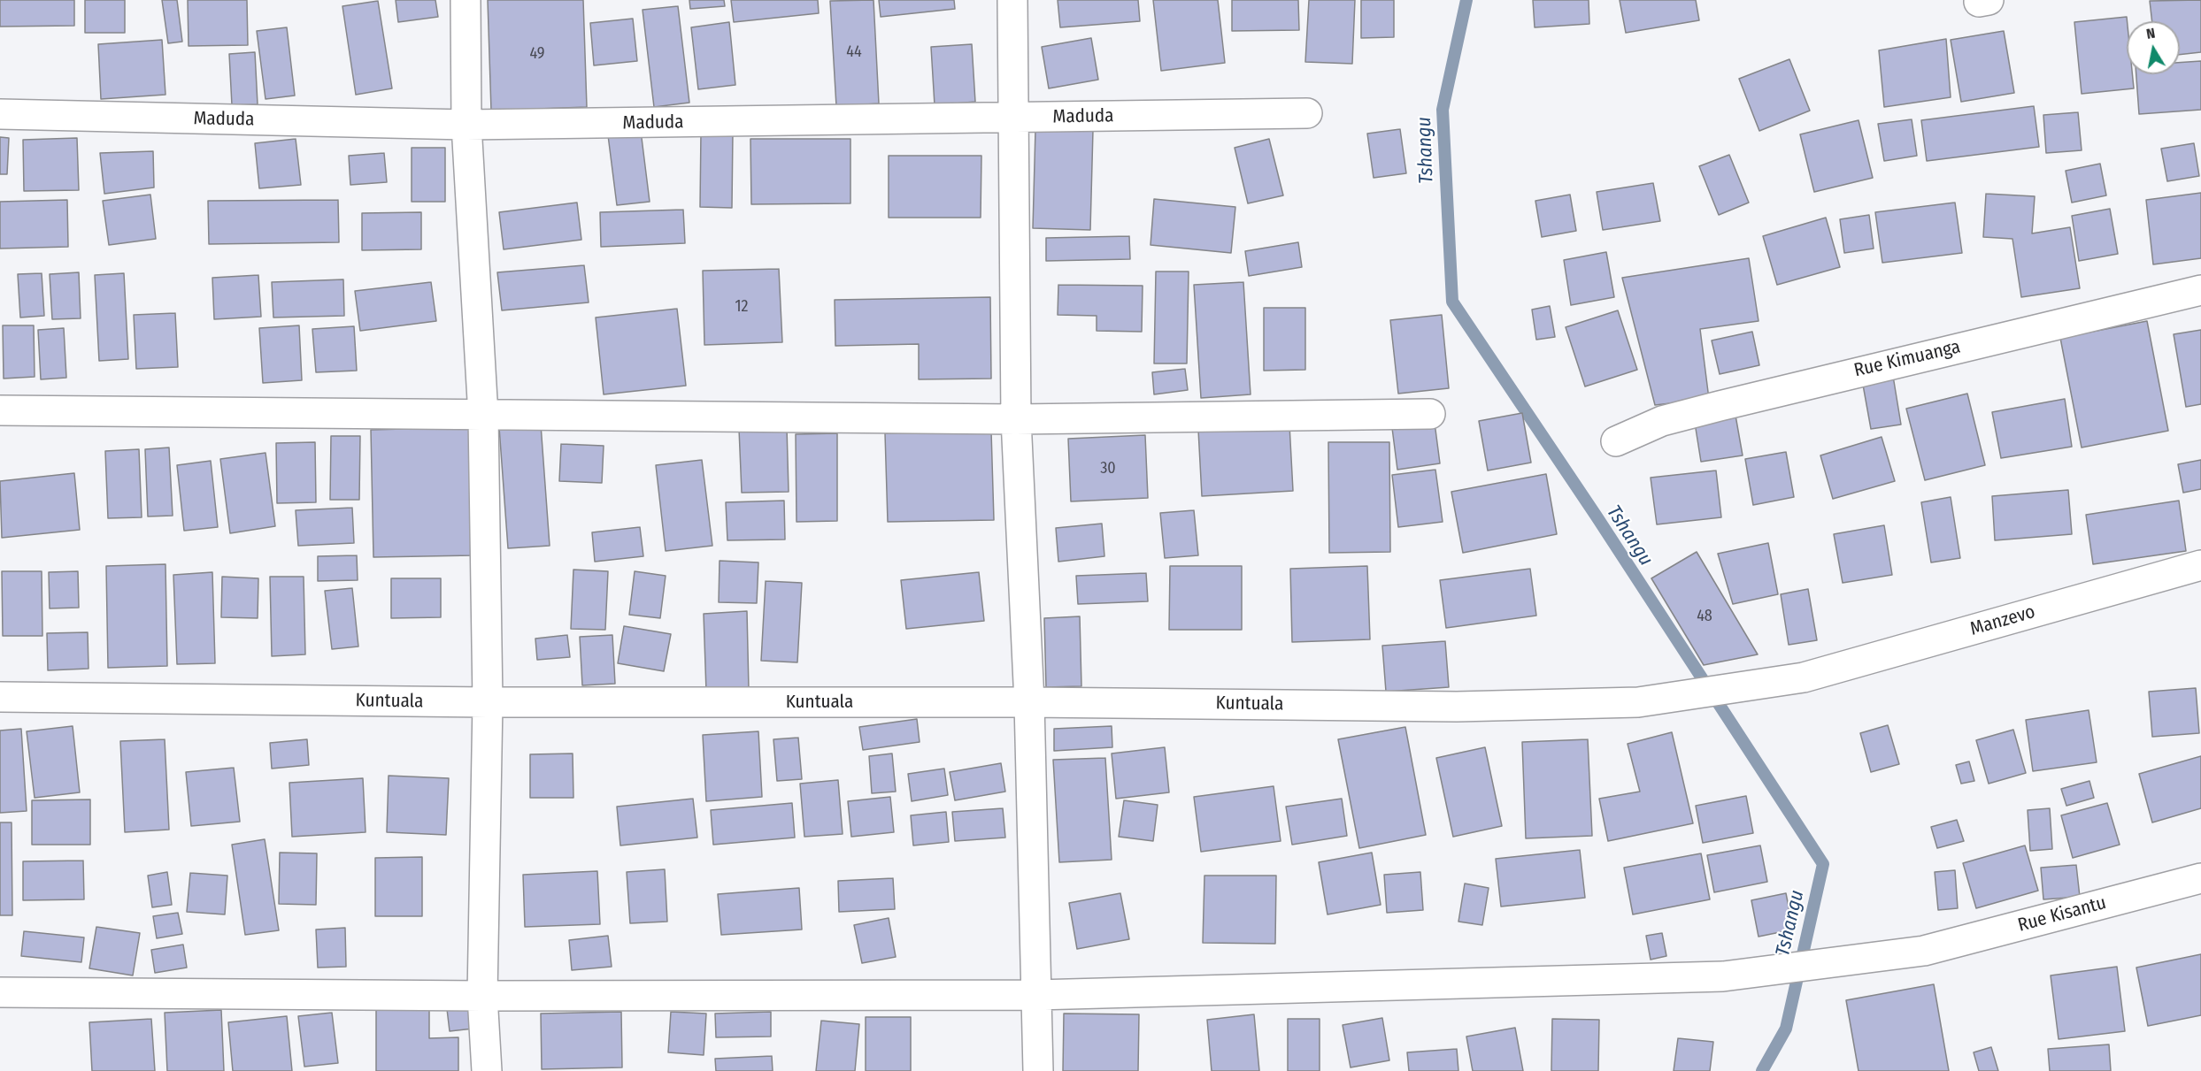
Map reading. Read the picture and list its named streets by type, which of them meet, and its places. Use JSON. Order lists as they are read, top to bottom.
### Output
{
  "streets": {
    "street": [
      "Maduda",
      "Rue Kimuanga",
      "Manzevo",
      "Kuntuala",
      "Rue Kisantu"
    ]
  },
  "crossings": [
    ["Manzevo", "Kuntuala"]
  ],
  "water": ["Tshangu"],
  "house_numbers": [
    "44",
    "49",
    "12",
    "30",
    "48"
  ],
  "north": "top"
}
